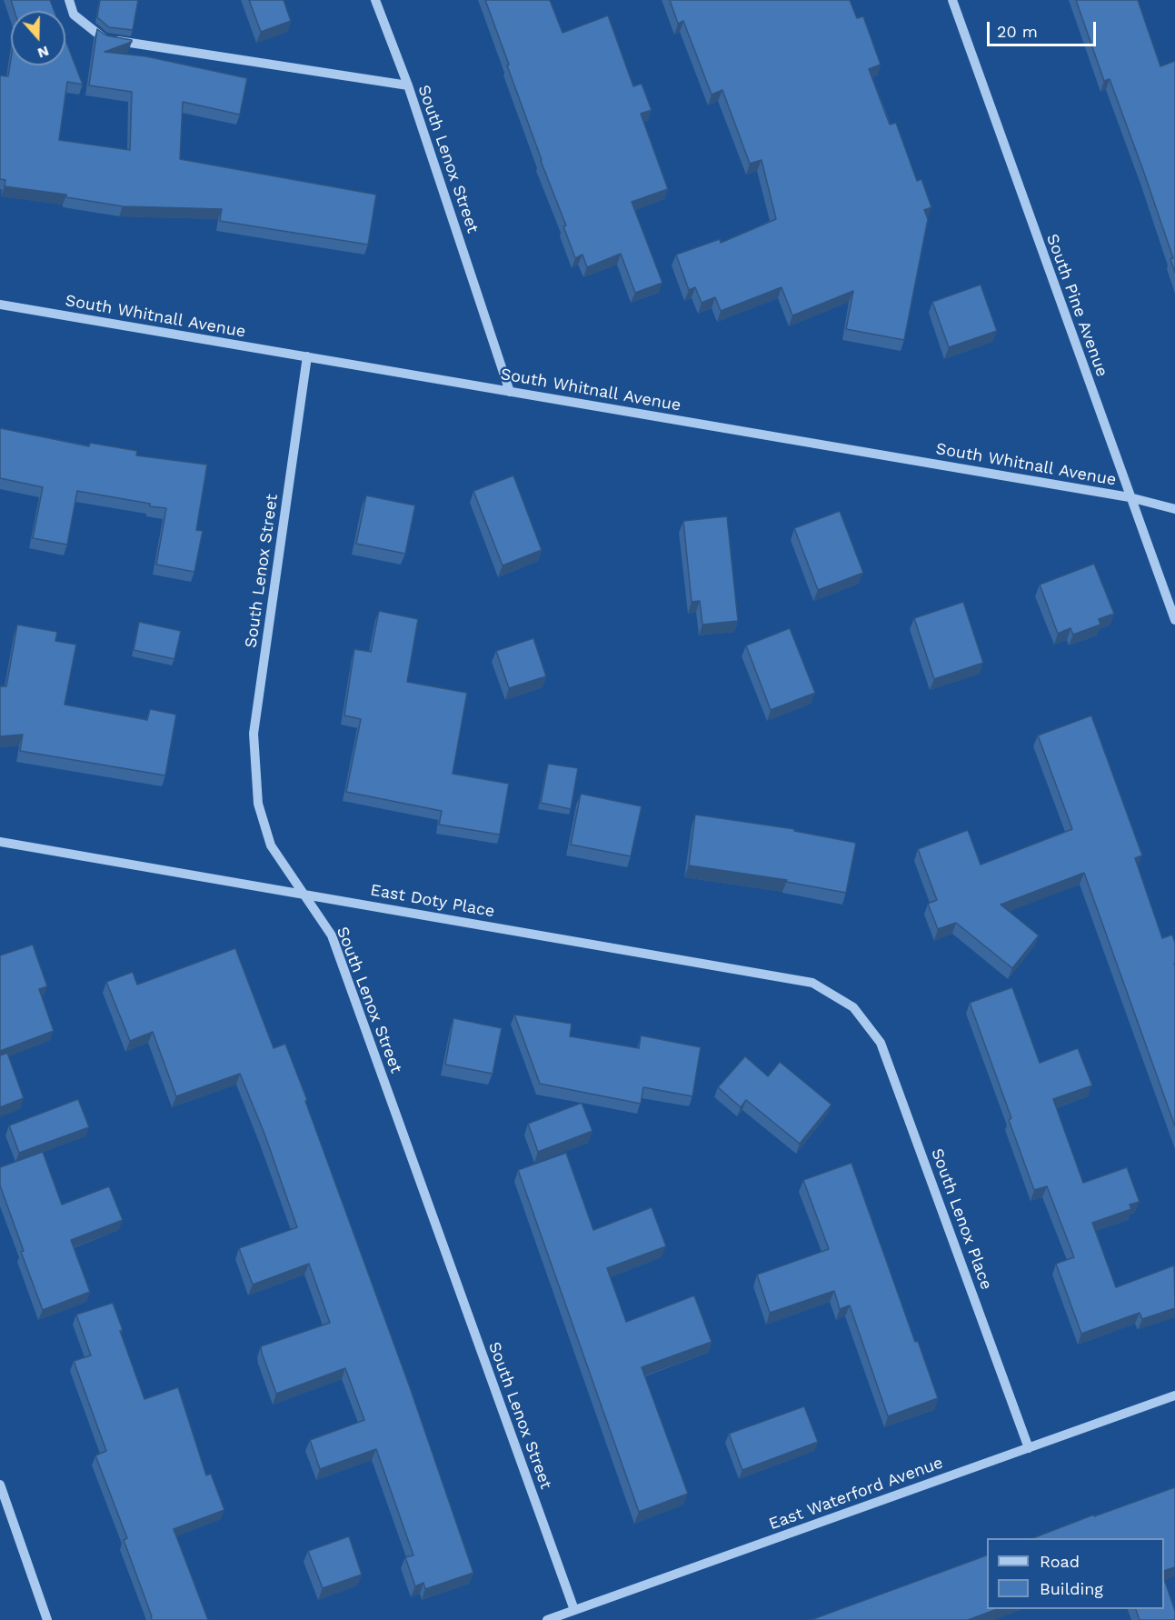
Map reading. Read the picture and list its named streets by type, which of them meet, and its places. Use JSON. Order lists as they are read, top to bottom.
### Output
{
  "streets": {
    "street": [
      "South Lenox Street",
      "South Pine Avenue",
      "South Whitnall Avenue",
      "East Doty Place",
      "South Lenox Place",
      "East Waterford Avenue"
    ]
  },
  "crossings": [
    ["South Lenox Street", "South Whitnall Avenue"],
    ["South Lenox Street", "East Doty Place"],
    ["South Lenox Street", "East Waterford Avenue"],
    ["South Pine Avenue", "South Whitnall Avenue"],
    ["East Doty Place", "South Lenox Place"],
    ["South Lenox Place", "East Waterford Avenue"]
  ],
  "legend": ["Road", "Building"],
  "scale_bar": "20 m",
  "north": "bottom"
}
